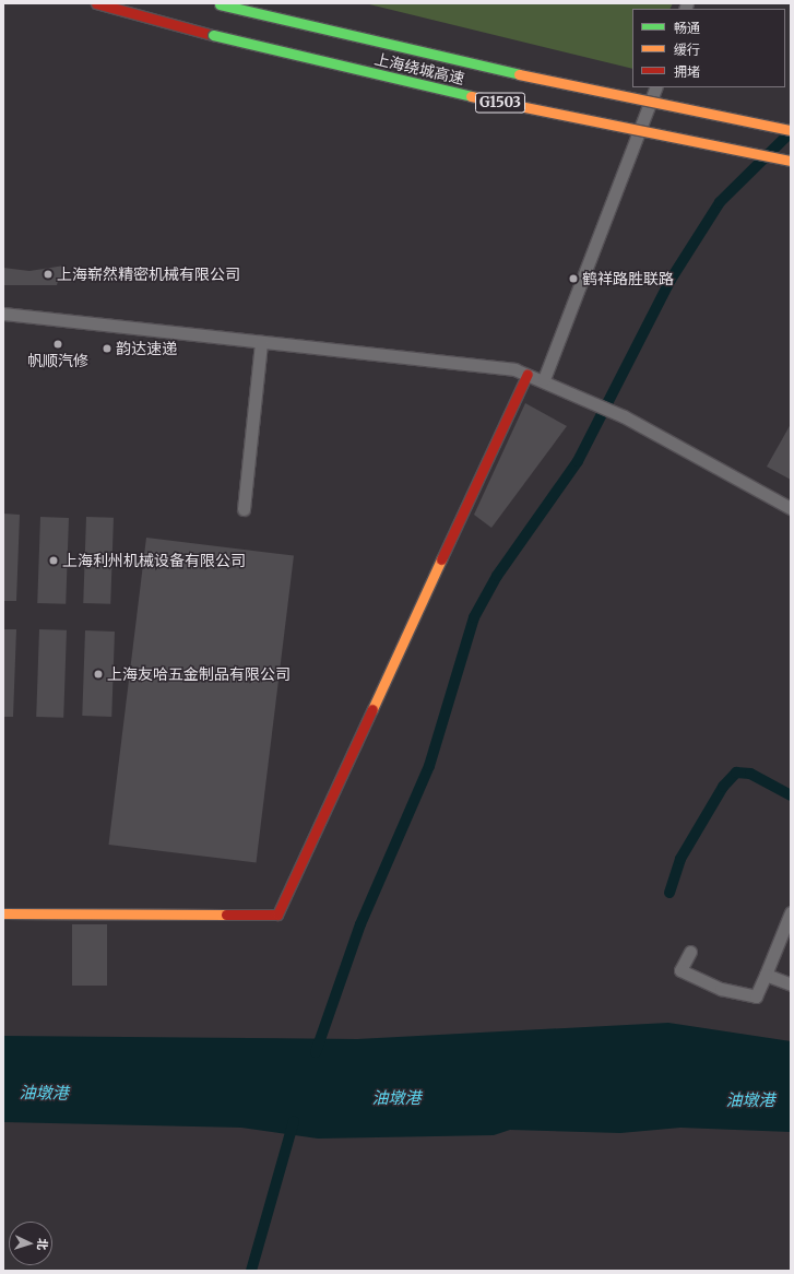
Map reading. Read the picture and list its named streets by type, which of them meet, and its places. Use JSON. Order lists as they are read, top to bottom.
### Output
{
  "streets": {
    "main road": ["上海绕城高速", "G1503"]
  },
  "water": ["油墩港"],
  "places": [
    "上海崭然精密机械有限公司",
    "鹤祥路胜联路",
    "帆顺汽修",
    "韵达速递",
    "上海利州机械设备有限公司",
    "上海友哈五金制品有限公司"
  ],
  "legend": ["畅通", "缓行", "拥堵"],
  "north": "right"
}
